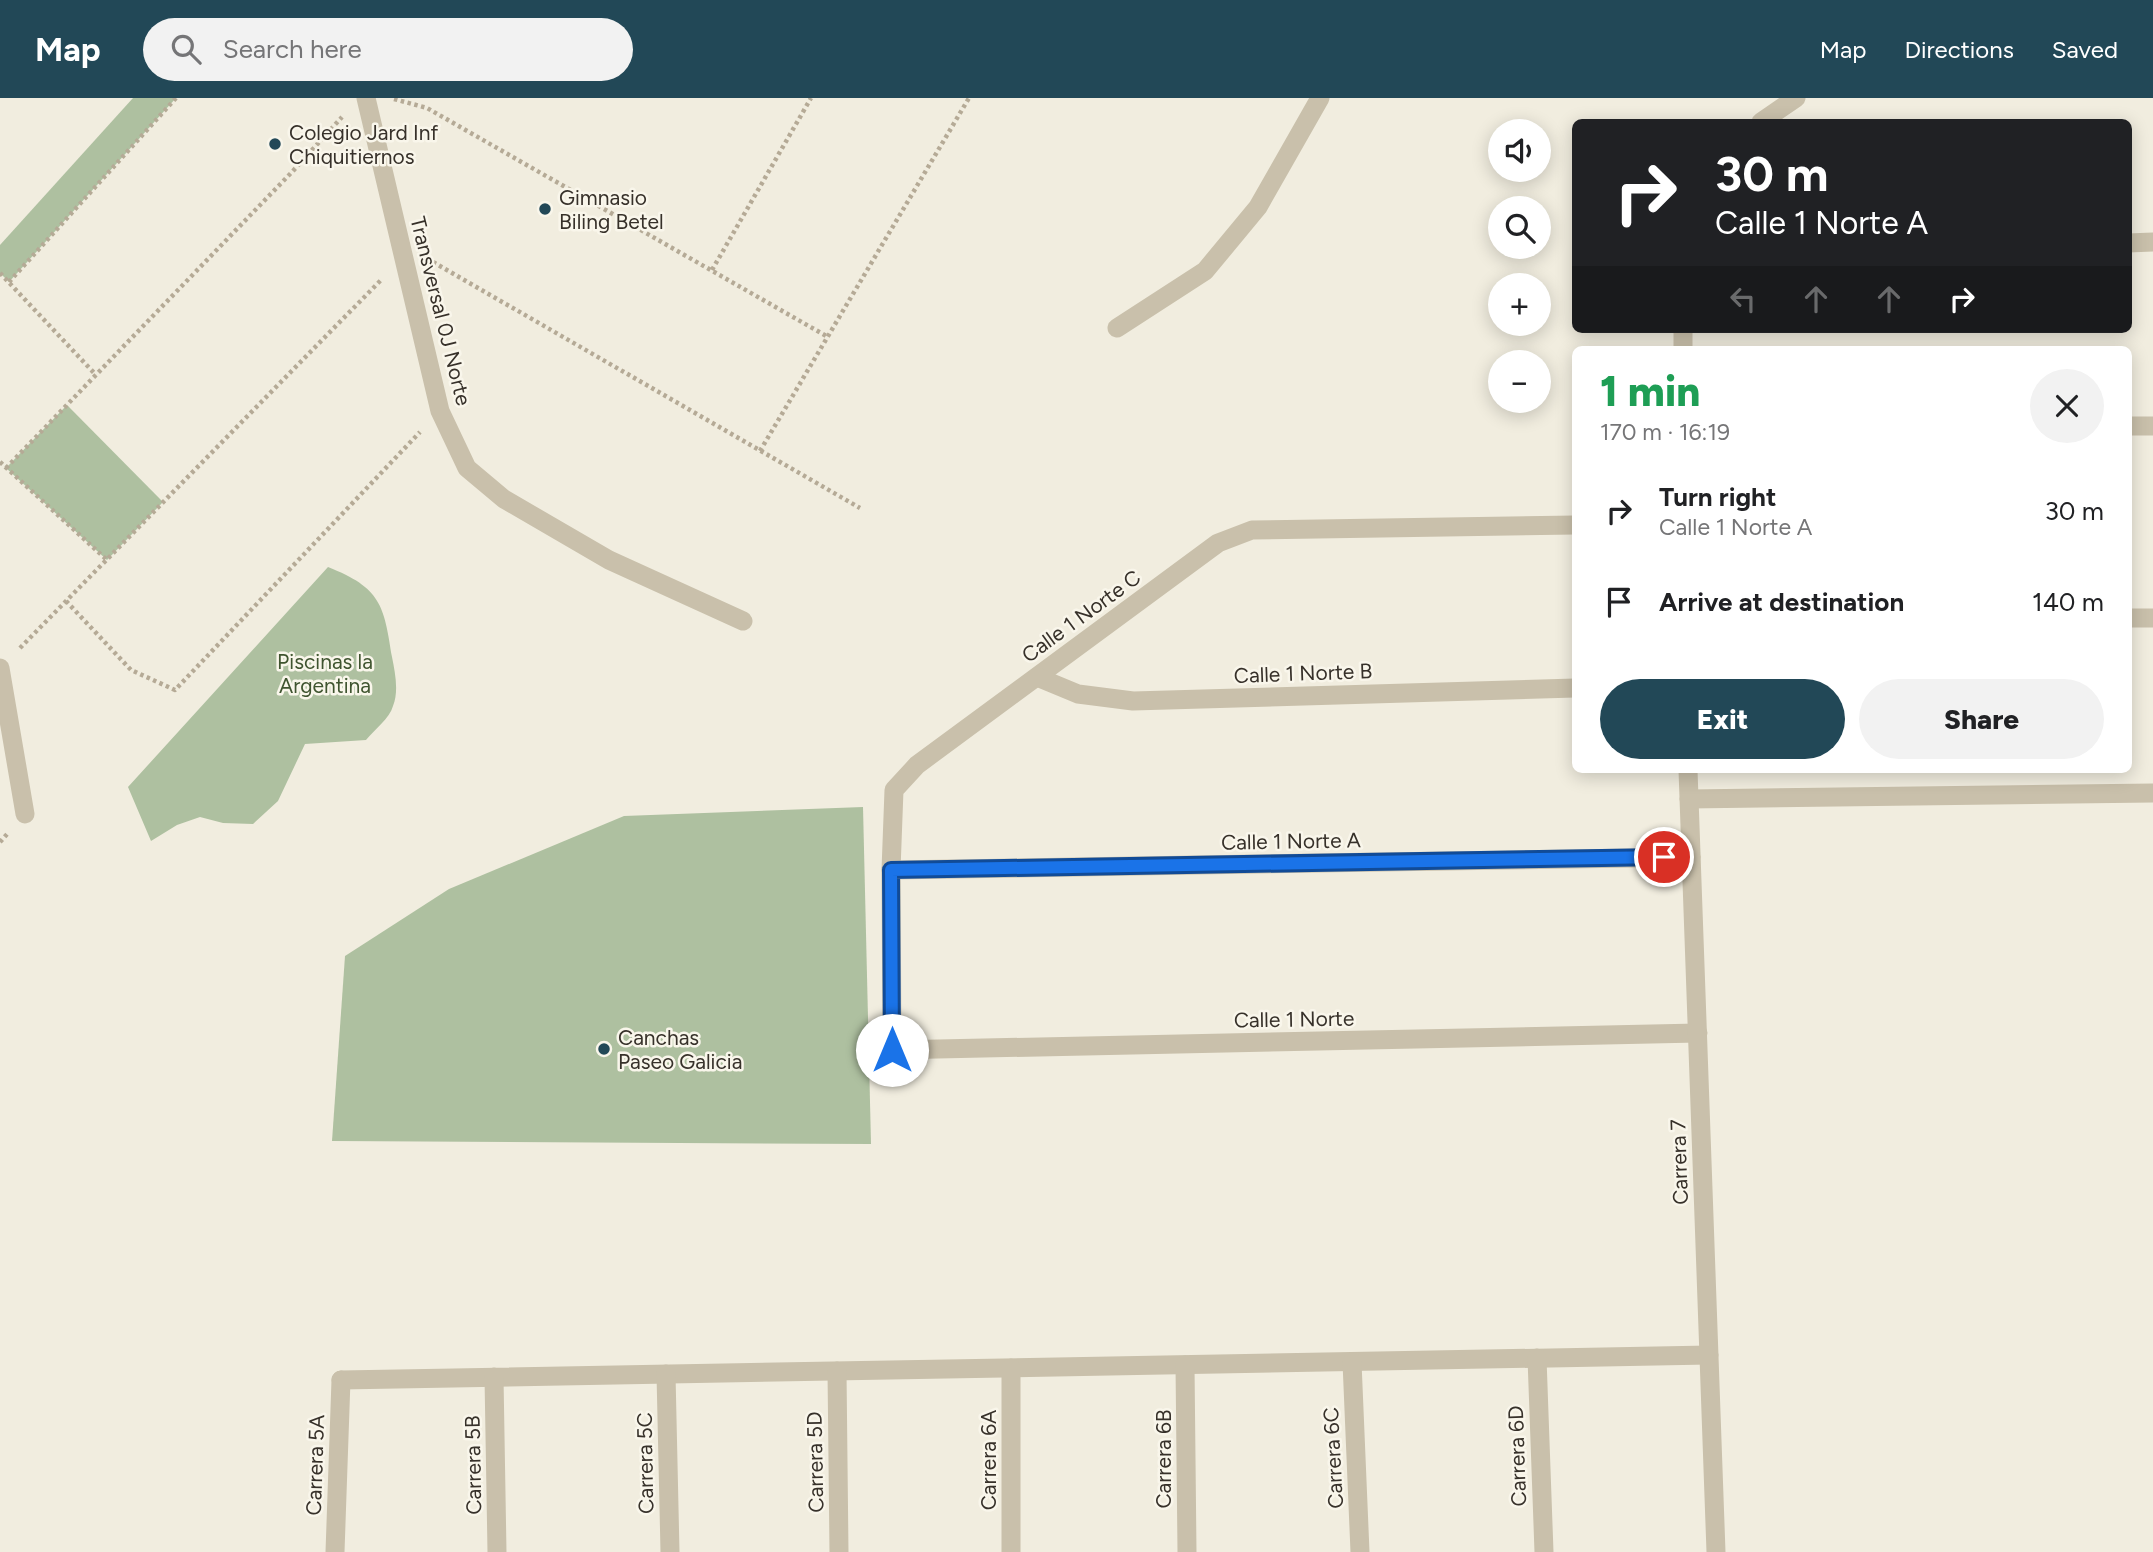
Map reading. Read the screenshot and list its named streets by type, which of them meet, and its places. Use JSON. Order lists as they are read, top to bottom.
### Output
{
  "streets": {
    "street": [
      "Transversal 0J Norte",
      "Calle 1 Norte C",
      "Calle 1 Norte B",
      "Calle 1 Norte A",
      "Calle 1 Norte",
      "Carrera 7",
      "Carrera 6D",
      "Carrera 6C",
      "Carrera 6B",
      "Carrera 6A",
      "Carrera 5D",
      "Carrera 5C",
      "Carrera 5A",
      "Carrera 5B"
    ]
  },
  "crossings": [
    ["Calle 1 Norte C", "Calle 1 Norte B"],
    ["Calle 1 Norte C", "Calle 1 Norte A"],
    ["Calle 1 Norte C", "Calle 1 Norte"],
    ["Calle 1 Norte A", "Carrera 7"],
    ["Calle 1 Norte", "Carrera 7"],
    ["Carrera 5A", "Carrera 5B"]
  ],
  "parks": ["Piscinas la Argentina"],
  "places": ["Colegio Jard Inf Chiquitiernos", "Gimnasio Biling Betel", "Canchas Paseo Galicia"],
  "page": {
    "header": "Map",
    "search": "Search here",
    "nav": ["Map", "Directions", "Saved"],
    "map_buttons": ["+", "−"],
    "turn": ["30 m", "Calle 1 Norte A"],
    "heading": ["1 min", "170 m · 16:19"],
    "list": [
      {
        "name": "Turn right",
        "note": "Calle 1 Norte A",
        "value": "30 m"
      },
      {
        "name": "Arrive at destination",
        "value": "140 m"
      }
    ],
    "buttons": ["Exit", "Share"]
  }
}
